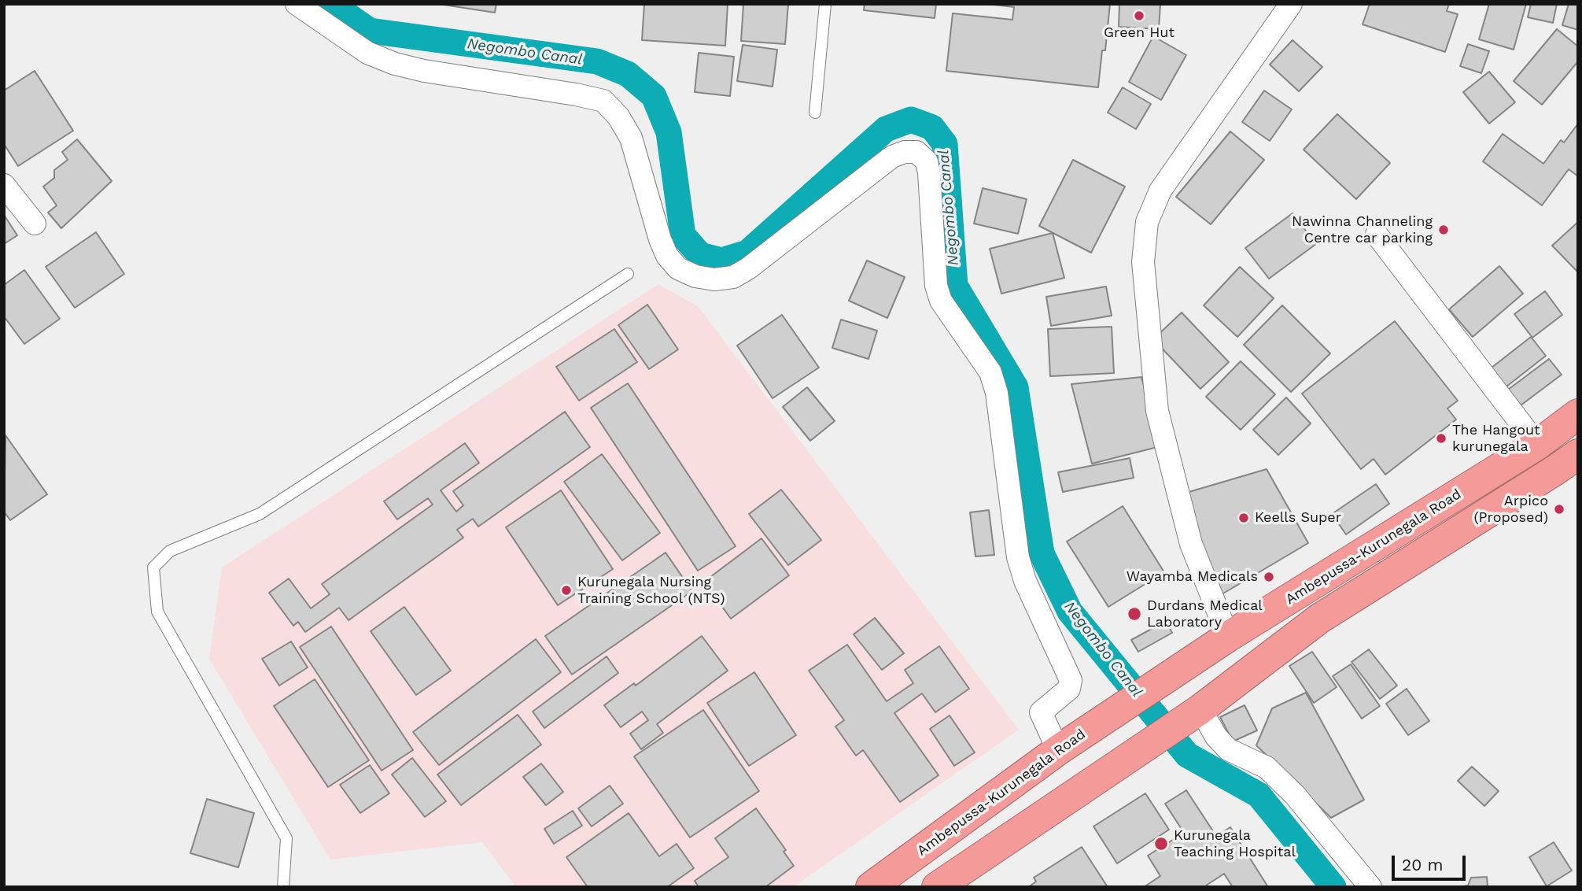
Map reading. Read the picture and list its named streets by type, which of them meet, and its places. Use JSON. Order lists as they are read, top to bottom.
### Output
{
  "streets": {
    "highway": ["Ambepussa-Kurunegala Road"]
  },
  "water": ["Negombo Canal"],
  "places": [
    "Green Hut",
    "Nawinna Channeling Centre car parking",
    "The Hangout kurunegala",
    "Arpico (Proposed)",
    "Keells Super",
    "Wayamba Medicals",
    "Kurunegala Nursing Training School (NTS)",
    "Durdans Medical Laboratory",
    "Kurunegala Teaching Hospital"
  ],
  "scale_bar": "20 m"
}
